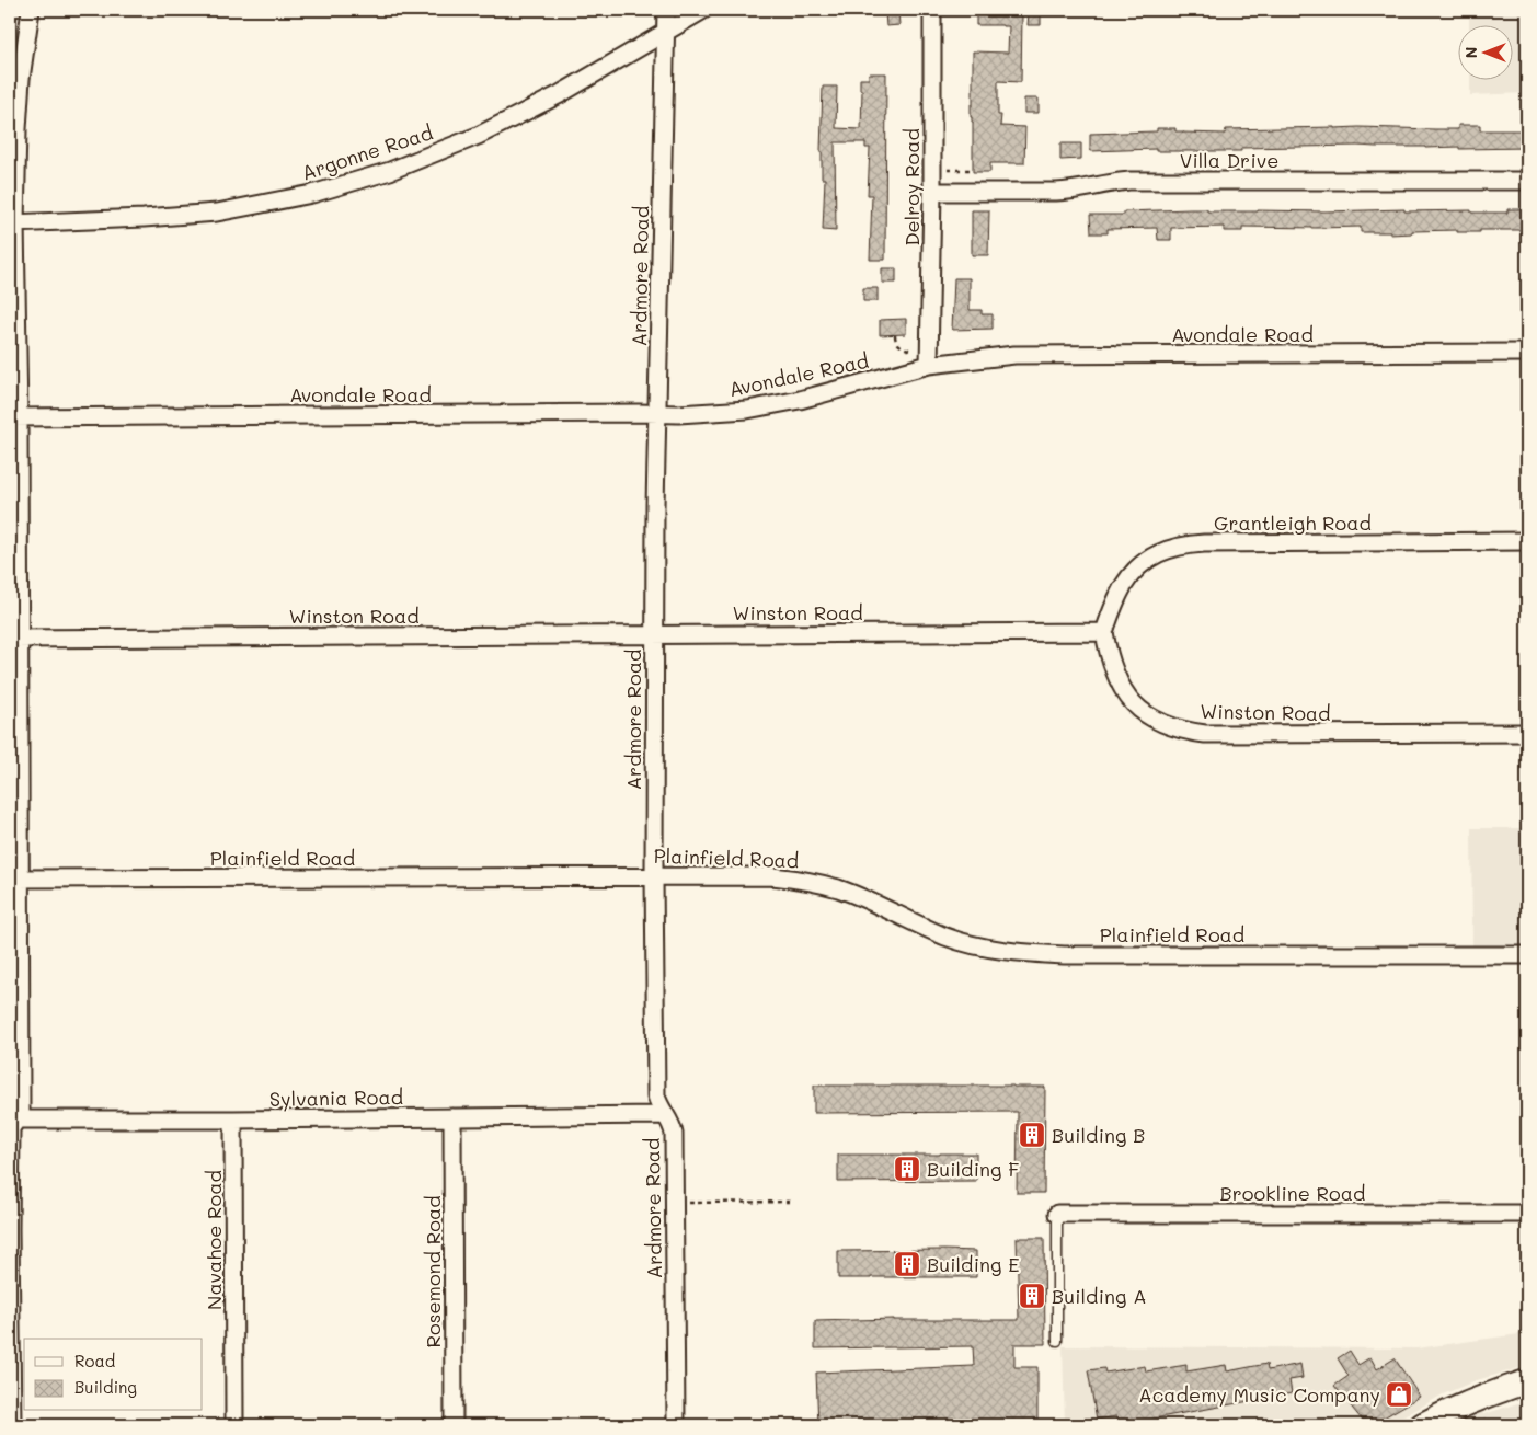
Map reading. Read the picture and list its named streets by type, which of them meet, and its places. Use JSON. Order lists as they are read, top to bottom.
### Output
{
  "streets": {
    "street": [
      "Argonne Road",
      "Villa Drive",
      "Delroy Road",
      "Ardmore Road",
      "Avondale Road",
      "Grantleigh Road",
      "Winston Road",
      "Plainfield Road",
      "Sylvania Road",
      "Brookline Road",
      "Navahoe Road",
      "Rosemond Road"
    ]
  },
  "crossings": [
    ["Argonne Road", "Ardmore Road"],
    ["Villa Drive", "Delroy Road"],
    ["Delroy Road", "Avondale Road"],
    ["Ardmore Road", "Avondale Road"],
    ["Ardmore Road", "Winston Road"],
    ["Ardmore Road", "Plainfield Road"],
    ["Ardmore Road", "Sylvania Road"],
    ["Grantleigh Road", "Winston Road"],
    ["Sylvania Road", "Navahoe Road"],
    ["Sylvania Road", "Rosemond Road"]
  ],
  "places": {
    "building": [
      "Building B",
      "Building F",
      "Building E",
      "Building A"
    ],
    "shop": ["Academy Music Company"]
  },
  "legend": ["Road", "Building"],
  "north": "left"
}
